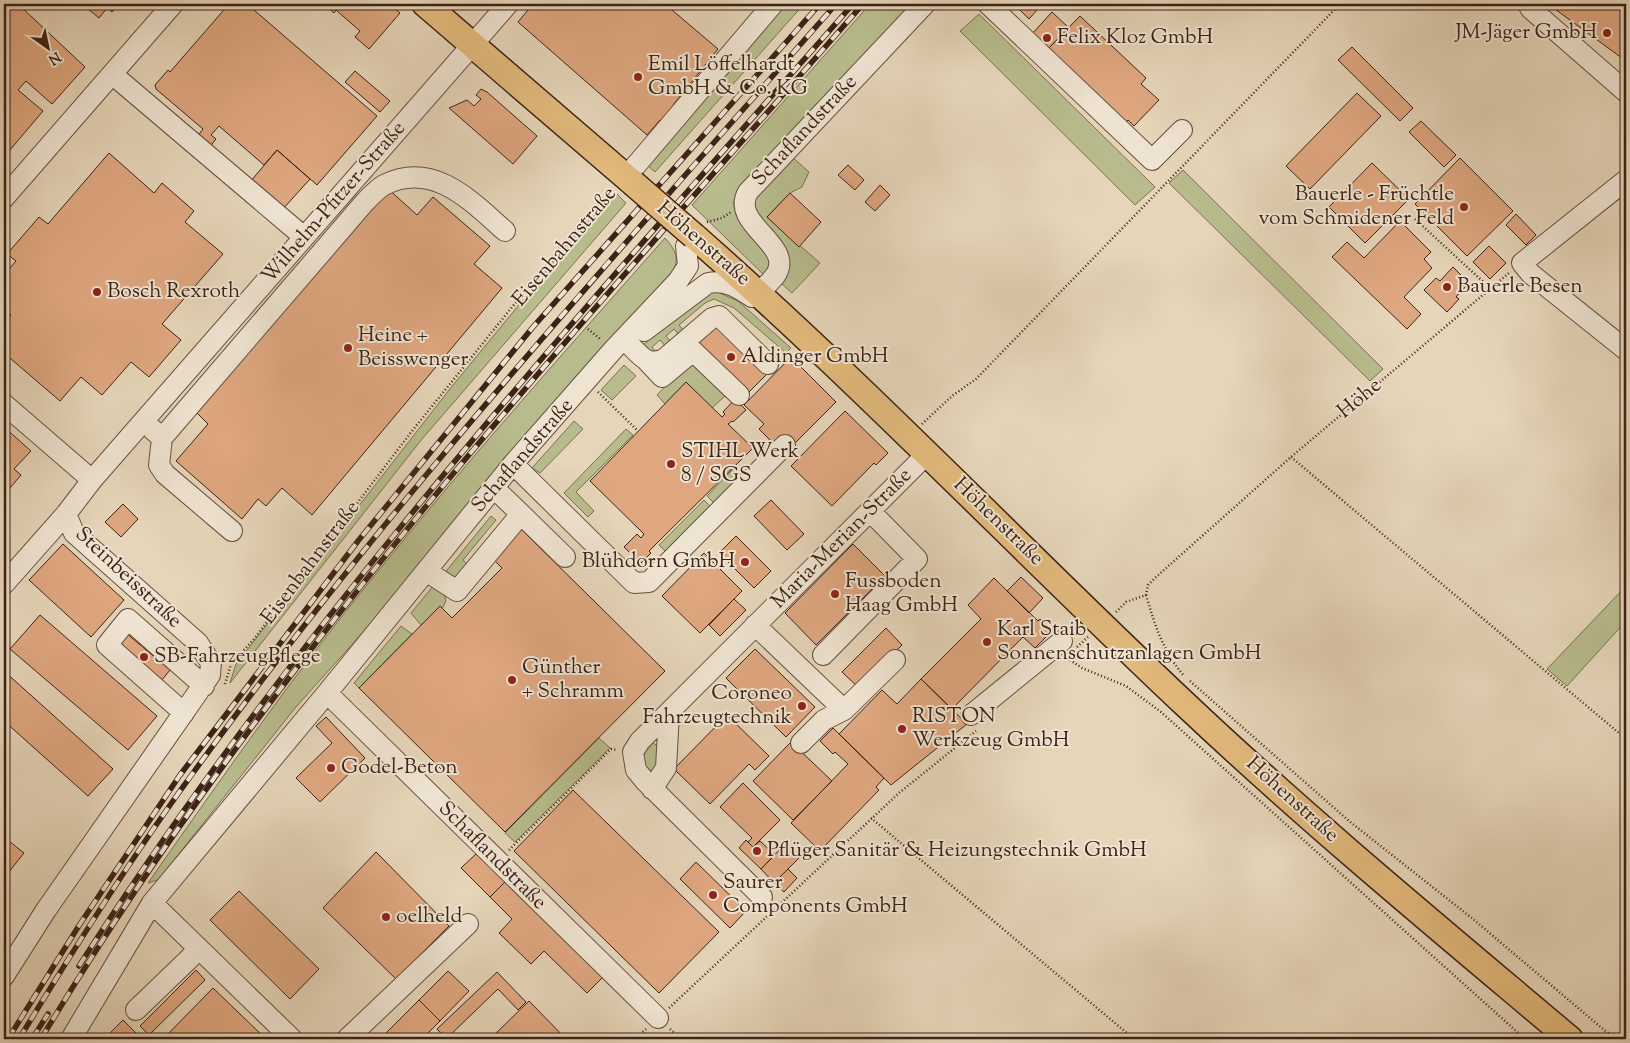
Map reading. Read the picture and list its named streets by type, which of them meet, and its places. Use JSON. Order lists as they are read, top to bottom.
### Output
{
  "streets": {
    "main road": ["Höhenstraße"],
    "street": [
      "Schaflandstraße",
      "Wilhelm-Pfitzer-Straße",
      "Maria-Merian-Straße",
      "Steinbeisstraße"
    ],
    "path": ["Eisenbahnstraße", "Höhe"]
  },
  "crossings": [
    ["Schaflandstraße", "Höhenstraße"],
    ["Wilhelm-Pfitzer-Straße", "Höhenstraße"],
    ["Wilhelm-Pfitzer-Straße", "Steinbeisstraße"],
    ["Höhenstraße", "Eisenbahnstraße"],
    ["Höhenstraße", "Maria-Merian-Straße"],
    ["Eisenbahnstraße", "Steinbeisstraße"]
  ],
  "places": [
    "JM-Jäger GmbH",
    "Felix Kloz GmbH",
    "Emil Löffelhardt GmbH & Co. KG",
    "Bauerle - Früchtle vom Schmidener Feld",
    "Bauerle Besen",
    "Bosch Rexroth",
    "Heine + Beisswenger",
    "Aldinger GmbH",
    "STIHL Werk 8 / SGS",
    "Blühdorn GmbH",
    "Fussboden Haag GmbH",
    "Karl Staib Sonnenschutzanlagen GmbH",
    "SB-FahrzeugPflege",
    "Günther + Schramm",
    "Coroneo Fahrzeugtechnik",
    "RISTON Werkzeug GmbH",
    "Godel-Beton",
    "Pflüger Sanitär & Heizungstechnik GmbH",
    "Saurer Components GmbH",
    "oelheld"
  ],
  "north": "bottom right"
}
